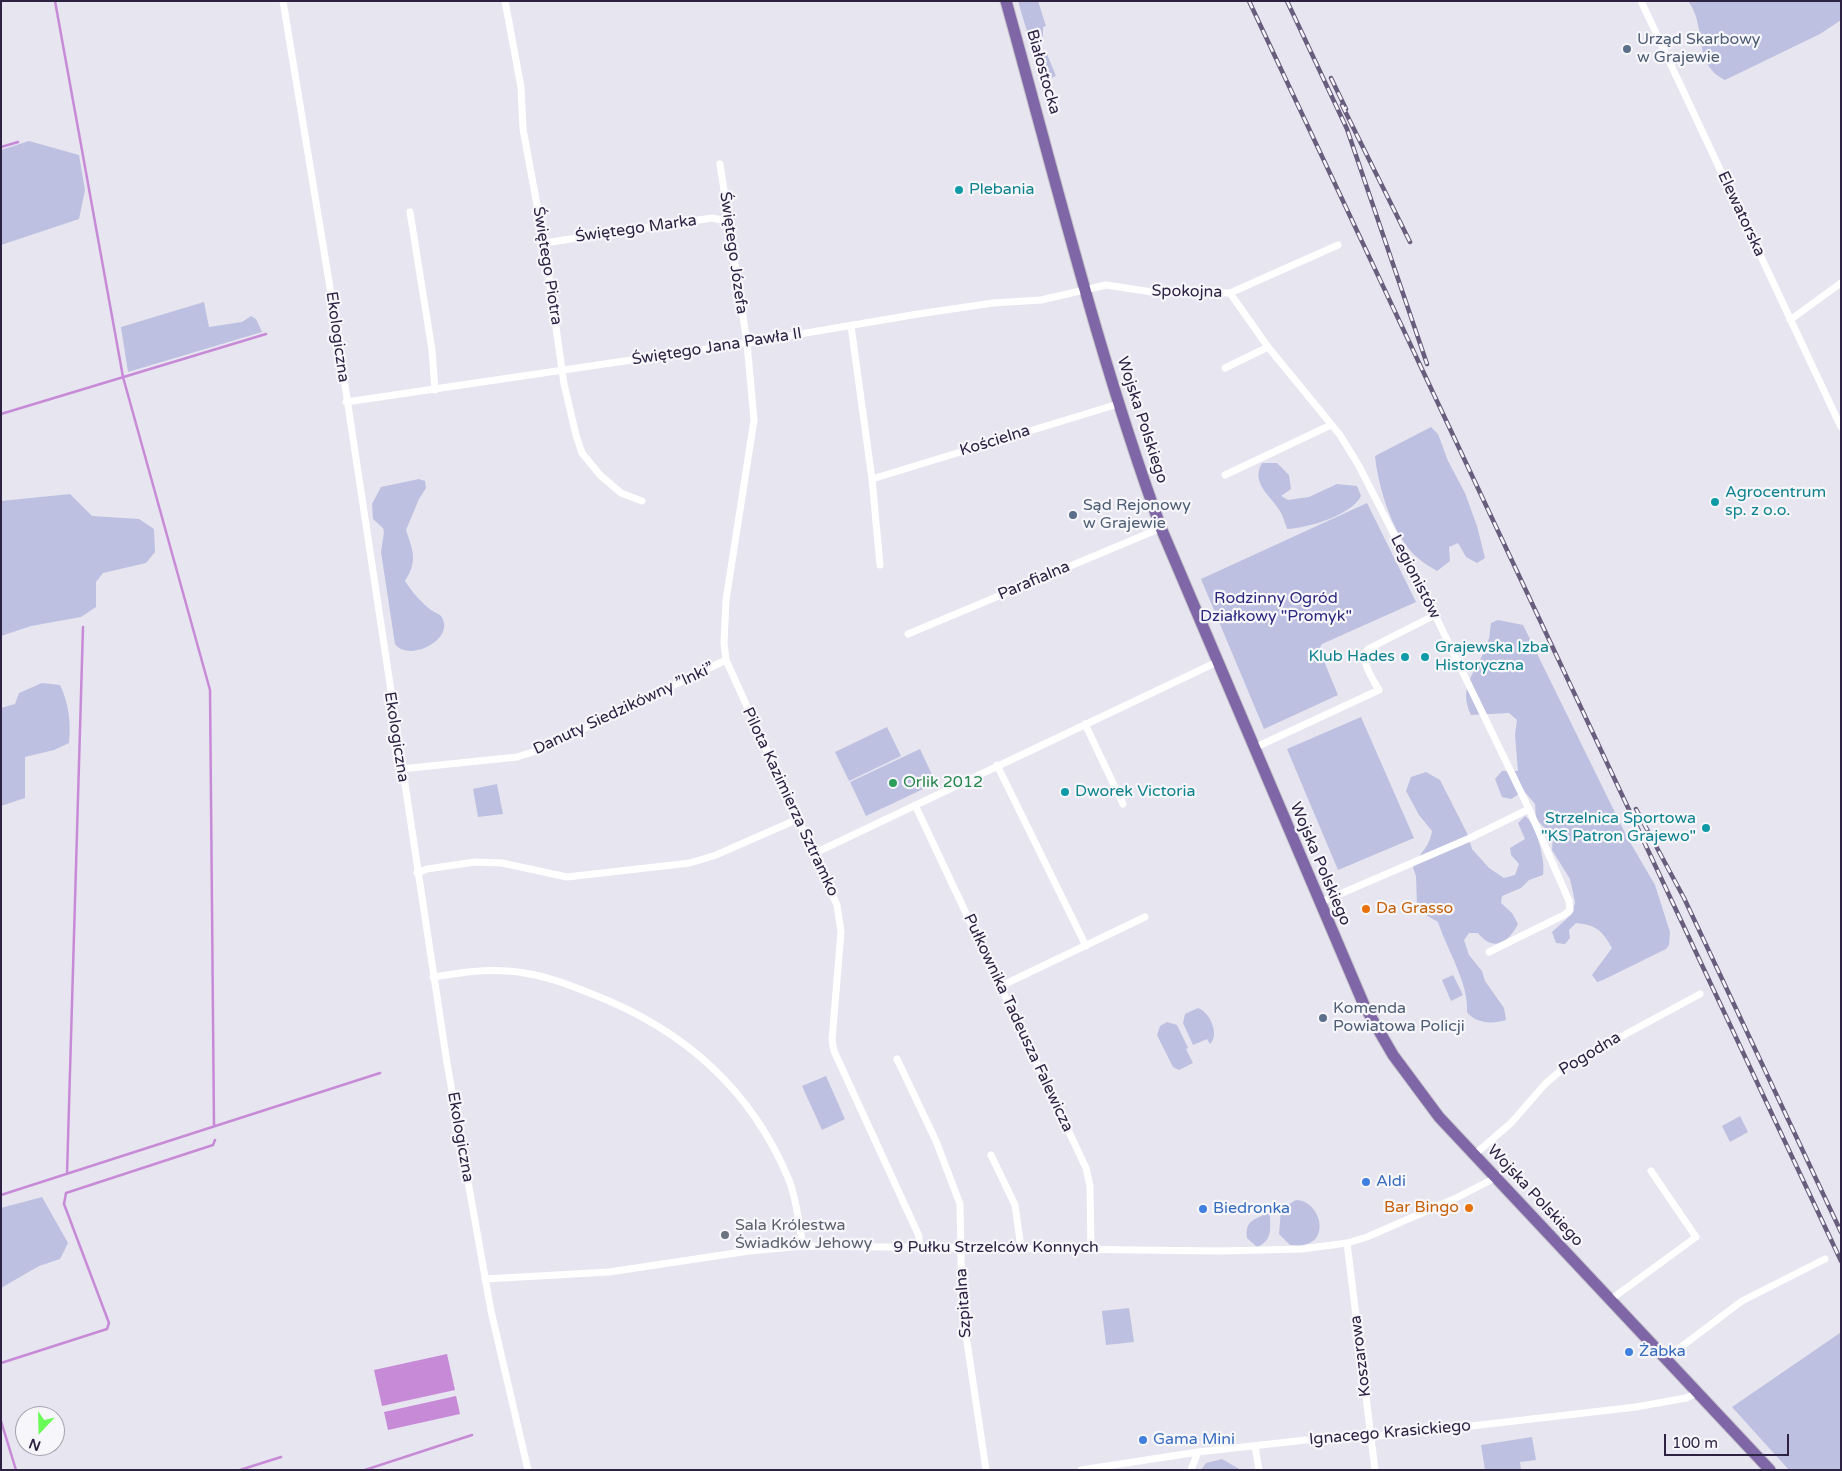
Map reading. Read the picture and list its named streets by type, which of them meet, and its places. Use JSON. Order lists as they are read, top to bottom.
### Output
{
  "streets": {
    "main road": ["Białostocka", "Wojska Polskiego"],
    "street": [
      "Elewatorska",
      "Świętego Marka",
      "Świętego Józefa",
      "Świętego Piotra",
      "Spokojna",
      "Ekologiczna",
      "Świętego Jana Pawła II",
      "Kościelna",
      "Legionistów",
      "Parafialna",
      "Danuty Siedzikówny ”Inki”",
      "Pilota Kazimierza Sztramko",
      "Pułkownika Tadeusza Falewicza",
      "Pogodna",
      "9 Pułku Strzelców Konnych",
      "Szpitalna",
      "Koszarowa",
      "Ignacego Krasickiego"
    ]
  },
  "crossings": [
    ["Białostocka", "Wojska Polskiego"],
    ["Świętego Marka", "Świętego Józefa"],
    ["Świętego Marka", "Świętego Piotra"],
    ["Świętego Józefa", "Świętego Jana Pawła II"],
    ["Świętego Józefa", "Pilota Kazimierza Sztramko"],
    ["Świętego Piotra", "Świętego Jana Pawła II"],
    ["Spokojna", "Świętego Jana Pawła II"],
    ["Spokojna", "Wojska Polskiego"],
    ["Spokojna", "Legionistów"],
    ["Ekologiczna", "Świętego Jana Pawła II"],
    ["Ekologiczna", "Danuty Siedzikówny ”Inki”"],
    ["Ekologiczna", "9 Pułku Strzelców Konnych"],
    ["Świętego Jana Pawła II", "Wojska Polskiego"],
    ["Świętego Jana Pawła II", "Pilota Kazimierza Sztramko"],
    ["Wojska Polskiego", "Kościelna"],
    ["Wojska Polskiego", "Parafialna"],
    ["Wojska Polskiego", "Pogodna"],
    ["Wojska Polskiego", "9 Pułku Strzelców Konnych"],
    ["Wojska Polskiego", "Ignacego Krasickiego"],
    ["Danuty Siedzikówny ”Inki”", "Pilota Kazimierza Sztramko"],
    ["Pilota Kazimierza Sztramko", "9 Pułku Strzelców Konnych"],
    ["Pułkownika Tadeusza Falewicza", "9 Pułku Strzelców Konnych"],
    ["9 Pułku Strzelców Konnych", "Szpitalna"],
    ["9 Pułku Strzelców Konnych", "Koszarowa"],
    ["Koszarowa", "Ignacego Krasickiego"]
  ],
  "parks": ["Rodzinny Ogród Działkowy \"Promyk\""],
  "places": [
    "Urząd Skarbowy w Grajewie",
    "Plebania",
    "Agrocentrum sp. z o.o.",
    "Sąd Rejonowy w Grajewie",
    "Klub Hades",
    "Grajewska Izba Historyczna",
    "Orlik 2012",
    "Dworek Victoria",
    "Strzelnica Sportowa \"KS Patron Grajewo\"",
    "Da Grasso",
    "Komenda Powiatowa Policji",
    "Aldi",
    "Bar Bingo",
    "Biedronka",
    "Sala Królestwa Świadków Jehowy",
    "Żabka",
    "Gama Mini"
  ],
  "scale_bar": "100 m",
  "north": "bottom"
}
